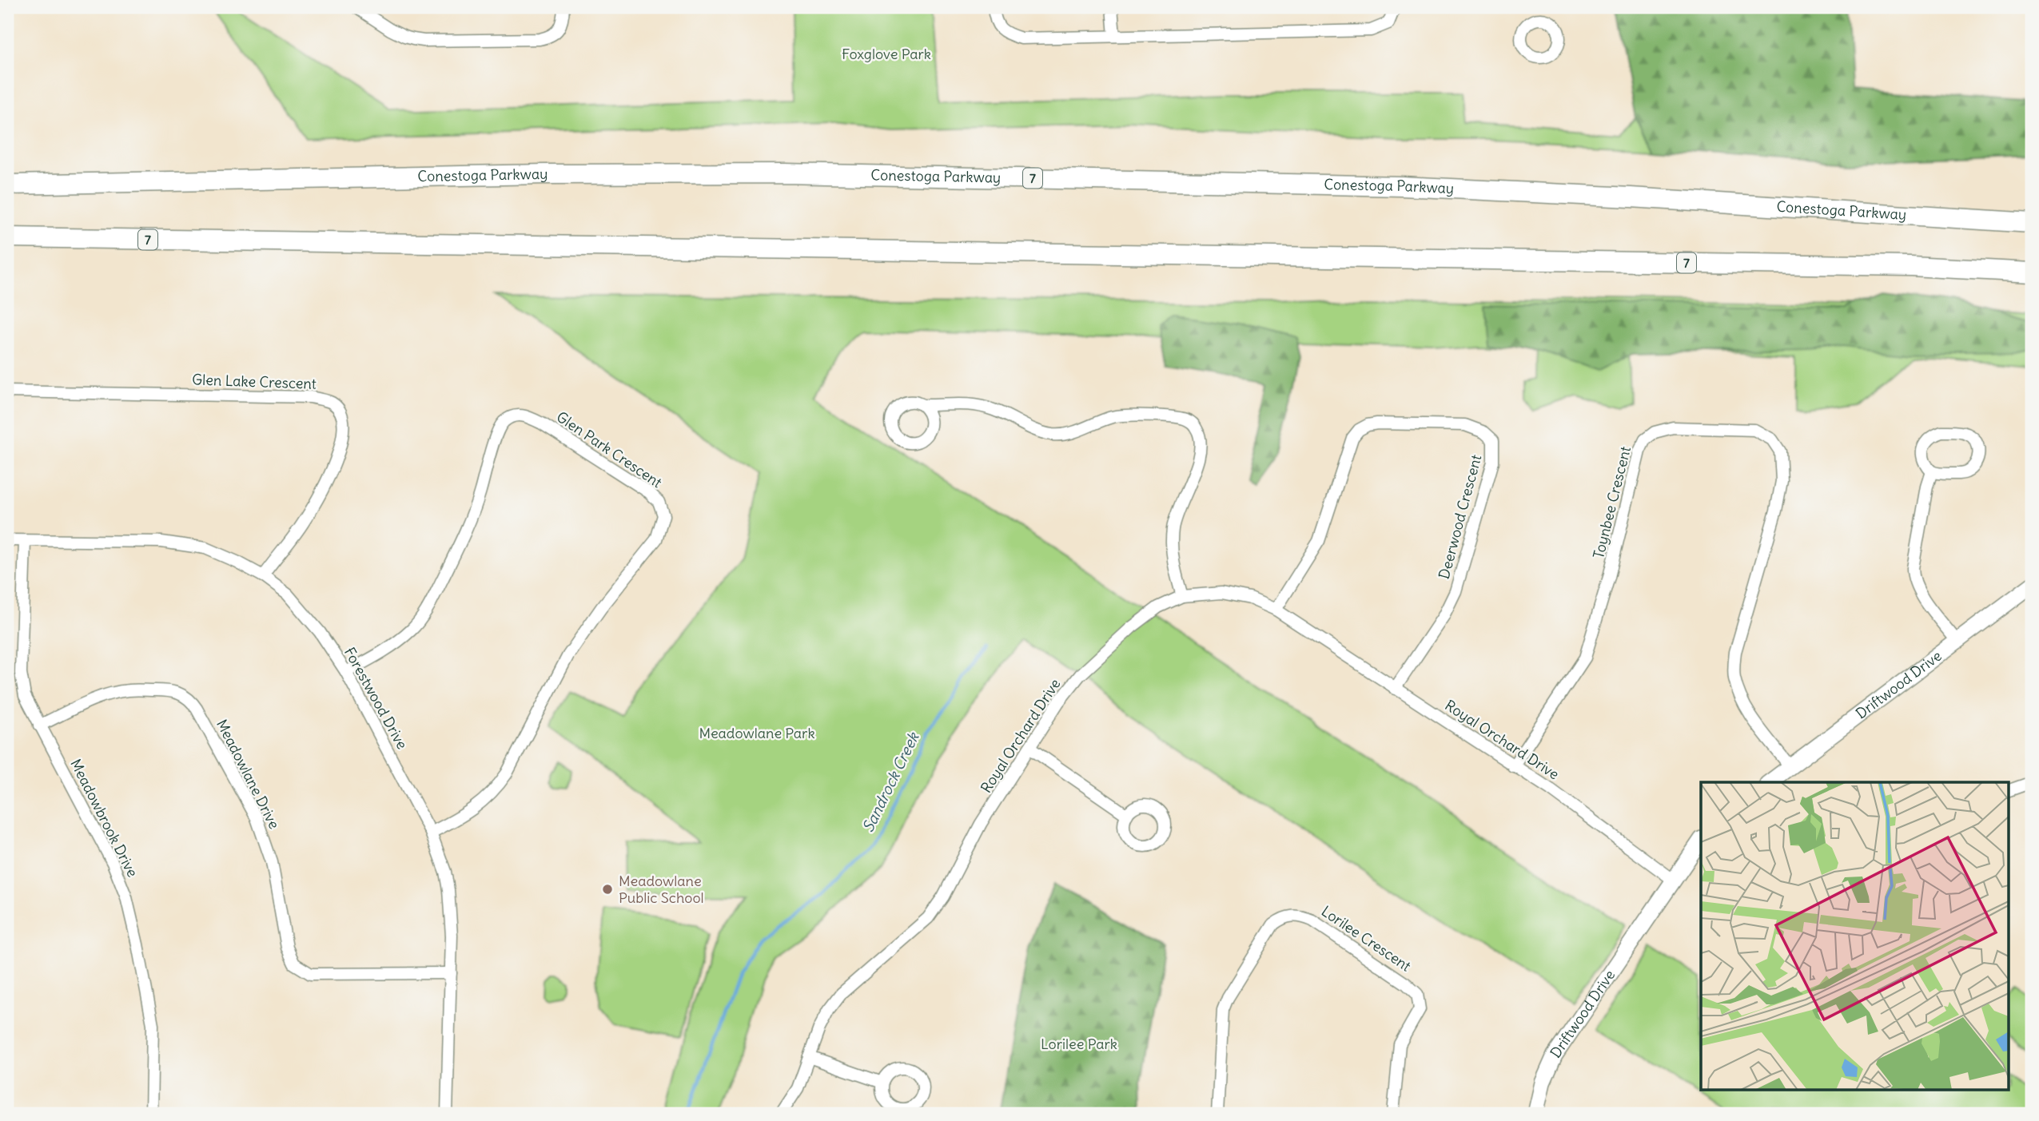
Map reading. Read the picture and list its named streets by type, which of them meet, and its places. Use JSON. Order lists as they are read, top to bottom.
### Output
{
  "streets": {
    "highway": ["Conestoga Parkway", "7"],
    "street": [
      "Glen Lake Crescent",
      "Glen Park Crescent",
      "Toynbee Crescent",
      "Deerwood Crescent",
      "Driftwood Drive",
      "Forestwood Drive",
      "Royal Orchard Drive",
      "Meadowlane Drive",
      "Meadowbrook Drive",
      "Lorilee Crescent"
    ]
  },
  "crossings": [
    ["Glen Lake Crescent", "Forestwood Drive"],
    ["Glen Park Crescent", "Forestwood Drive"],
    ["Toynbee Crescent", "Driftwood Drive"],
    ["Toynbee Crescent", "Royal Orchard Drive"],
    ["Deerwood Crescent", "Royal Orchard Drive"],
    ["Driftwood Drive", "Royal Orchard Drive"],
    ["Forestwood Drive", "Meadowlane Drive"],
    ["Forestwood Drive", "Meadowbrook Drive"],
    ["Meadowlane Drive", "Meadowbrook Drive"]
  ],
  "water": ["Sandrock Creek"],
  "parks": ["Foxglove Park", "Meadowlane Park", "Lorilee Park"],
  "places": ["Meadowlane Public School"]
}
